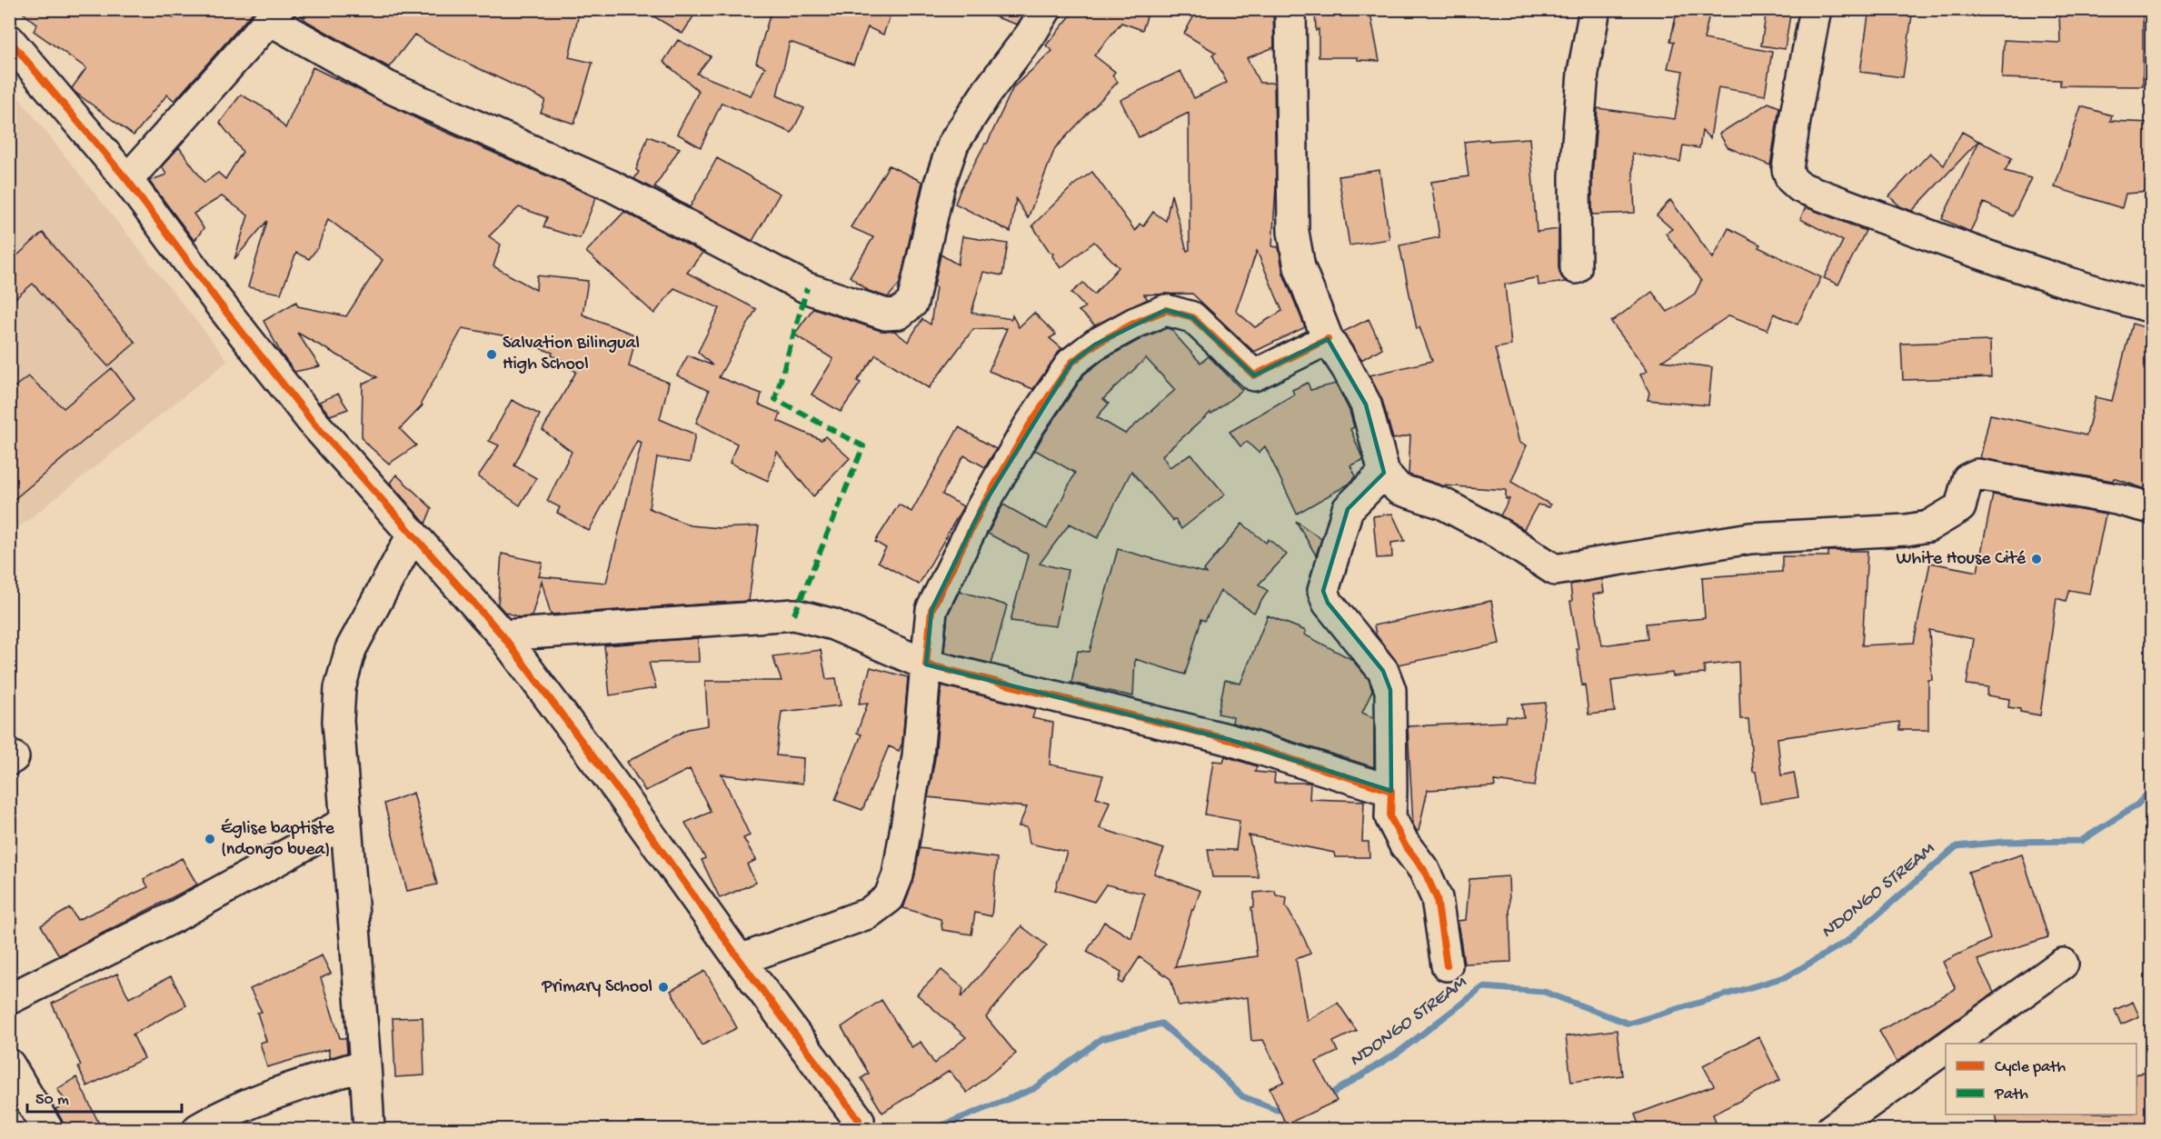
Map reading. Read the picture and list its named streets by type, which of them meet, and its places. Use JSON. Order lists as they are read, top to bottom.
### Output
{
  "water": ["NDONGO STREAM"],
  "places": [
    "Salvation Bilingual High School",
    "White House Cité",
    "Église baptiste (ndongo buea)",
    "Primary School"
  ],
  "legend": ["Cycle path", "Path"],
  "scale_bar": "50 m"
}
